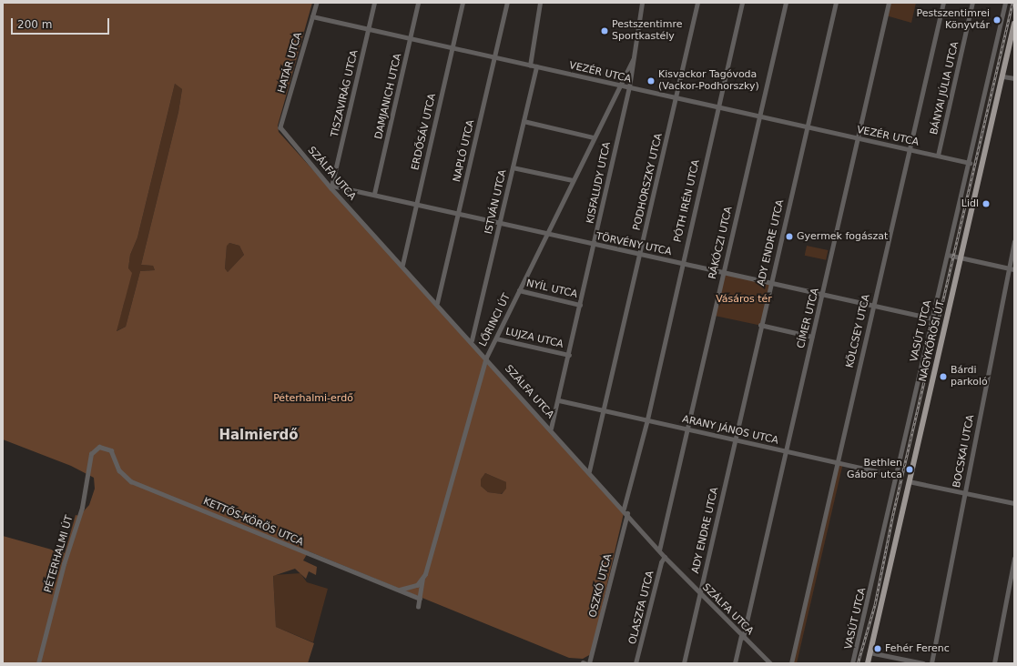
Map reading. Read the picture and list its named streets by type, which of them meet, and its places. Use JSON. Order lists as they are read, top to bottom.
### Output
{
  "streets": {
    "main road": ["NAGYKŐRÖSI ÚT"],
    "street": [
      "HATÁR UTCA",
      "VEZÉR UTCA",
      "BÁNYAI JÚLIA UTCA",
      "TISZAVIRÁG UTCA",
      "DAMJANICH UTCA",
      "ERDŐSÁV UTCA",
      "NAPLÓ UTCA",
      "SZÁLFA UTCA",
      "PODHORSZKY UTCA",
      "KISFALUDY UTCA",
      "PÓTH IRÉN UTCA",
      "ISTVÁN UTCA",
      "RÁKÓCZI UTCA",
      "ADY ENDRE UTCA",
      "TÖRVÉNY UTCA",
      "NYÍL UTCA",
      "CÍMER UTCA",
      "LŐRINCI ÚT",
      "KÖLCSEY UTCA",
      "VASÚT UTCA",
      "LUJZA UTCA",
      "ARANY JÁNOS UTCA",
      "BOCSKAI UTCA",
      "KETTŐS-KÖRÖS UTCA",
      "PÉTERHALMI ÚT",
      "OSZKÓ UTCA",
      "OLASZFA UTCA"
    ]
  },
  "crossings": [
    ["HATÁR UTCA", "VEZÉR UTCA"],
    ["HATÁR UTCA", "SZÁLFA UTCA"],
    ["VEZÉR UTCA", "BÁNYAI JÚLIA UTCA"],
    ["VEZÉR UTCA", "TISZAVIRÁG UTCA"],
    ["VEZÉR UTCA", "DAMJANICH UTCA"],
    ["VEZÉR UTCA", "ERDŐSÁV UTCA"],
    ["VEZÉR UTCA", "NAPLÓ UTCA"],
    ["VEZÉR UTCA", "PODHORSZKY UTCA"],
    ["VEZÉR UTCA", "KISFALUDY UTCA"],
    ["VEZÉR UTCA", "PÓTH IRÉN UTCA"],
    ["VEZÉR UTCA", "ISTVÁN UTCA"],
    ["VEZÉR UTCA", "RÁKÓCZI UTCA"],
    ["VEZÉR UTCA", "ADY ENDRE UTCA"],
    ["VEZÉR UTCA", "CÍMER UTCA"],
    ["VEZÉR UTCA", "LŐRINCI ÚT"],
    ["VEZÉR UTCA", "KÖLCSEY UTCA"],
    ["VEZÉR UTCA", "VASÚT UTCA"],
    ["TISZAVIRÁG UTCA", "SZÁLFA UTCA"],
    ["TISZAVIRÁG UTCA", "TÖRVÉNY UTCA"],
    ["DAMJANICH UTCA", "TÖRVÉNY UTCA"],
    ["ERDŐSÁV UTCA", "SZÁLFA UTCA"],
    ["ERDŐSÁV UTCA", "TÖRVÉNY UTCA"],
    ["NAPLÓ UTCA", "SZÁLFA UTCA"],
    ["NAPLÓ UTCA", "TÖRVÉNY UTCA"],
    ["SZÁLFA UTCA", "PODHORSZKY UTCA"],
    ["SZÁLFA UTCA", "KISFALUDY UTCA"],
    ["SZÁLFA UTCA", "PÓTH IRÉN UTCA"],
    ["SZÁLFA UTCA", "ISTVÁN UTCA"],
    ["SZÁLFA UTCA", "RÁKÓCZI UTCA"],
    ["SZÁLFA UTCA", "ADY ENDRE UTCA"],
    ["SZÁLFA UTCA", "TÖRVÉNY UTCA"],
    ["SZÁLFA UTCA", "CÍMER UTCA"],
    ["SZÁLFA UTCA", "LŐRINCI ÚT"],
    ["SZÁLFA UTCA", "OSZKÓ UTCA"],
    ["SZÁLFA UTCA", "OLASZFA UTCA"],
    ["PODHORSZKY UTCA", "TÖRVÉNY UTCA"],
    ["PODHORSZKY UTCA", "ARANY JÁNOS UTCA"],
    ["KISFALUDY UTCA", "TÖRVÉNY UTCA"],
    ["KISFALUDY UTCA", "NYÍL UTCA"],
    ["KISFALUDY UTCA", "LŐRINCI ÚT"],
    ["KISFALUDY UTCA", "LUJZA UTCA"],
    ["KISFALUDY UTCA", "ARANY JÁNOS UTCA"],
    ["PÓTH IRÉN UTCA", "TÖRVÉNY UTCA"],
    ["PÓTH IRÉN UTCA", "ARANY JÁNOS UTCA"],
    ["ISTVÁN UTCA", "TÖRVÉNY UTCA"],
    ["RÁKÓCZI UTCA", "TÖRVÉNY UTCA"],
    ["RÁKÓCZI UTCA", "ARANY JÁNOS UTCA"],
    ["ADY ENDRE UTCA", "TÖRVÉNY UTCA"],
    ["ADY ENDRE UTCA", "ARANY JÁNOS UTCA"],
    ["TÖRVÉNY UTCA", "CÍMER UTCA"],
    ["TÖRVÉNY UTCA", "LŐRINCI ÚT"],
    ["TÖRVÉNY UTCA", "KÖLCSEY UTCA"],
    ["TÖRVÉNY UTCA", "VASÚT UTCA"],
    ["NYÍL UTCA", "LŐRINCI ÚT"],
    ["CÍMER UTCA", "ARANY JÁNOS UTCA"],
    ["LŐRINCI ÚT", "LUJZA UTCA"],
    ["LŐRINCI ÚT", "KETTŐS-KÖRÖS UTCA"],
    ["KÖLCSEY UTCA", "ARANY JÁNOS UTCA"],
    ["VASÚT UTCA", "ARANY JÁNOS UTCA"],
    ["KETTŐS-KÖRÖS UTCA", "PÉTERHALMI ÚT"]
  ],
  "districts": ["Halmierdő"],
  "parks": ["Vásáros tér", "Péterhalmi-erdő"],
  "places": [
    "Pestszentimrei Könyvtár",
    "Pestszentimre Sportkastély",
    "Kisvackor Tagóvoda (Vackor-Podhorszky)",
    "Lidl",
    "Gyermek fogászat",
    "Bárdi parkoló",
    "Bethlen Gábor utca",
    "Fehér Ferenc"
  ],
  "scale_bar": "200 m"
}
